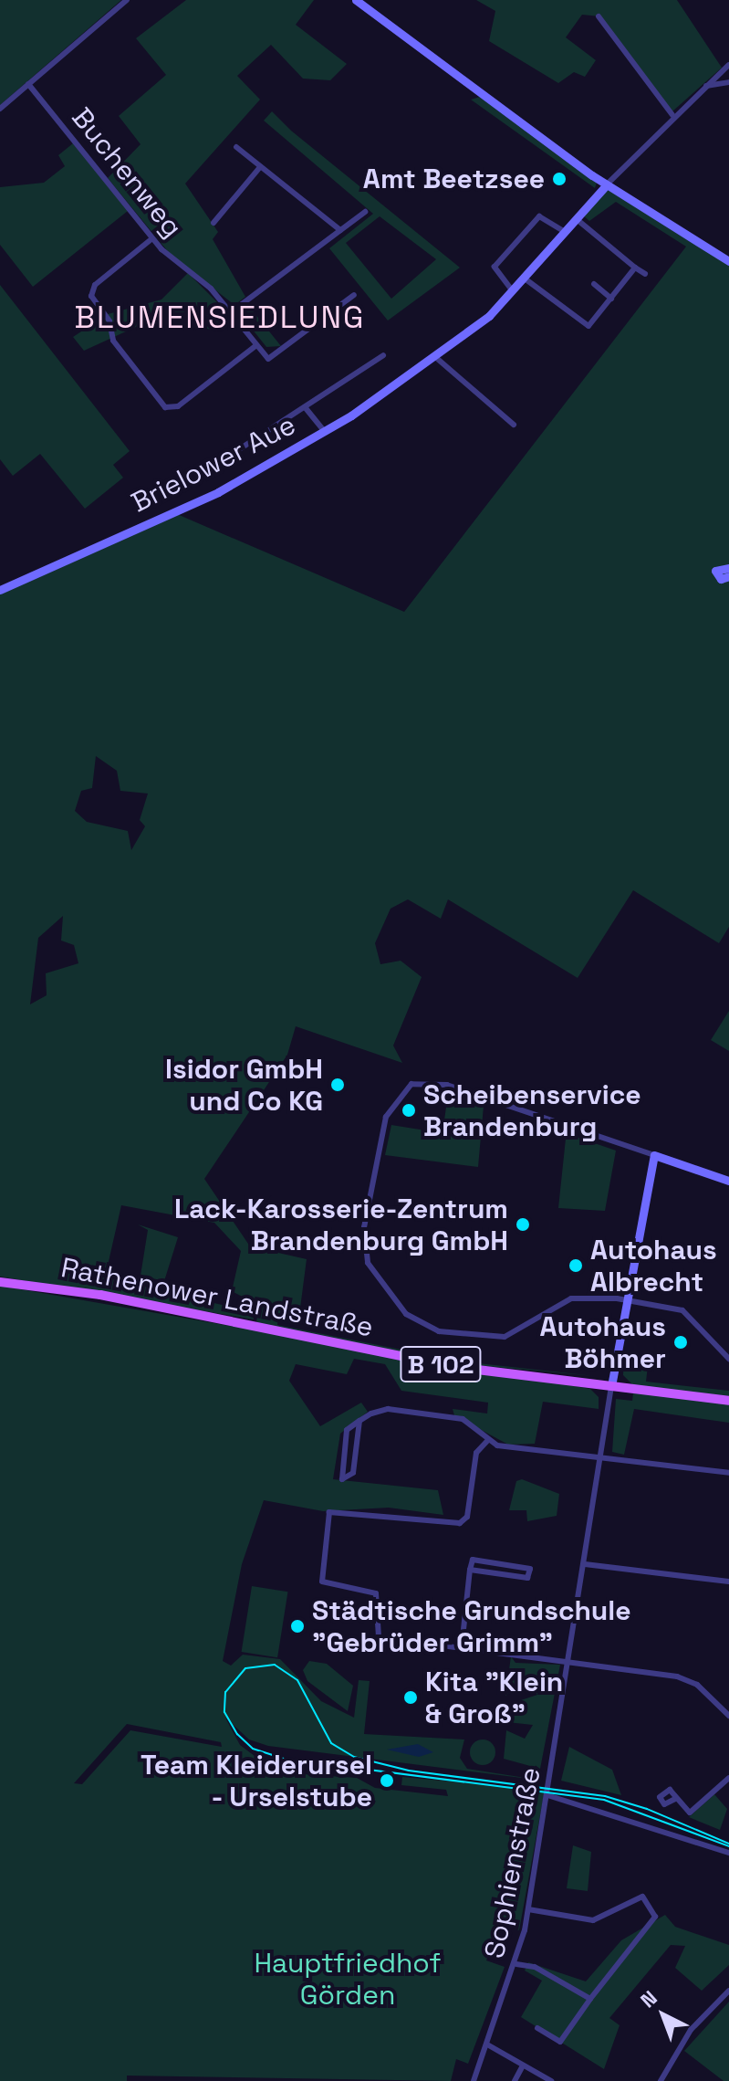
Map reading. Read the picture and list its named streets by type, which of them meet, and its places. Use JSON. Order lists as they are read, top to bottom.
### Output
{
  "streets": {
    "main road": ["Rathenower Landstraße", "B 102"],
    "street": ["Buchenweg", "Brielower Aue", "Sophienstraße"]
  },
  "crossings": [
    ["Rathenower Landstraße", "Sophienstraße"]
  ],
  "districts": ["BLUMENSIEDLUNG"],
  "parks": ["Hauptfriedhof Görden"],
  "places": [
    "Amt Beetzsee",
    "Isidor GmbH und Co KG",
    "Scheibenservice Brandenburg",
    "Lack-Karosserie-Zentrum Brandenburg GmbH",
    "Autohaus Albrecht",
    "Autohaus Böhmer",
    "Städtische Grundschule \"Gebrüder Grimm\"",
    "Kita \"Klein & Groß\"",
    "Team Kleiderursel - Urselstube"
  ],
  "north": "top left"
}
